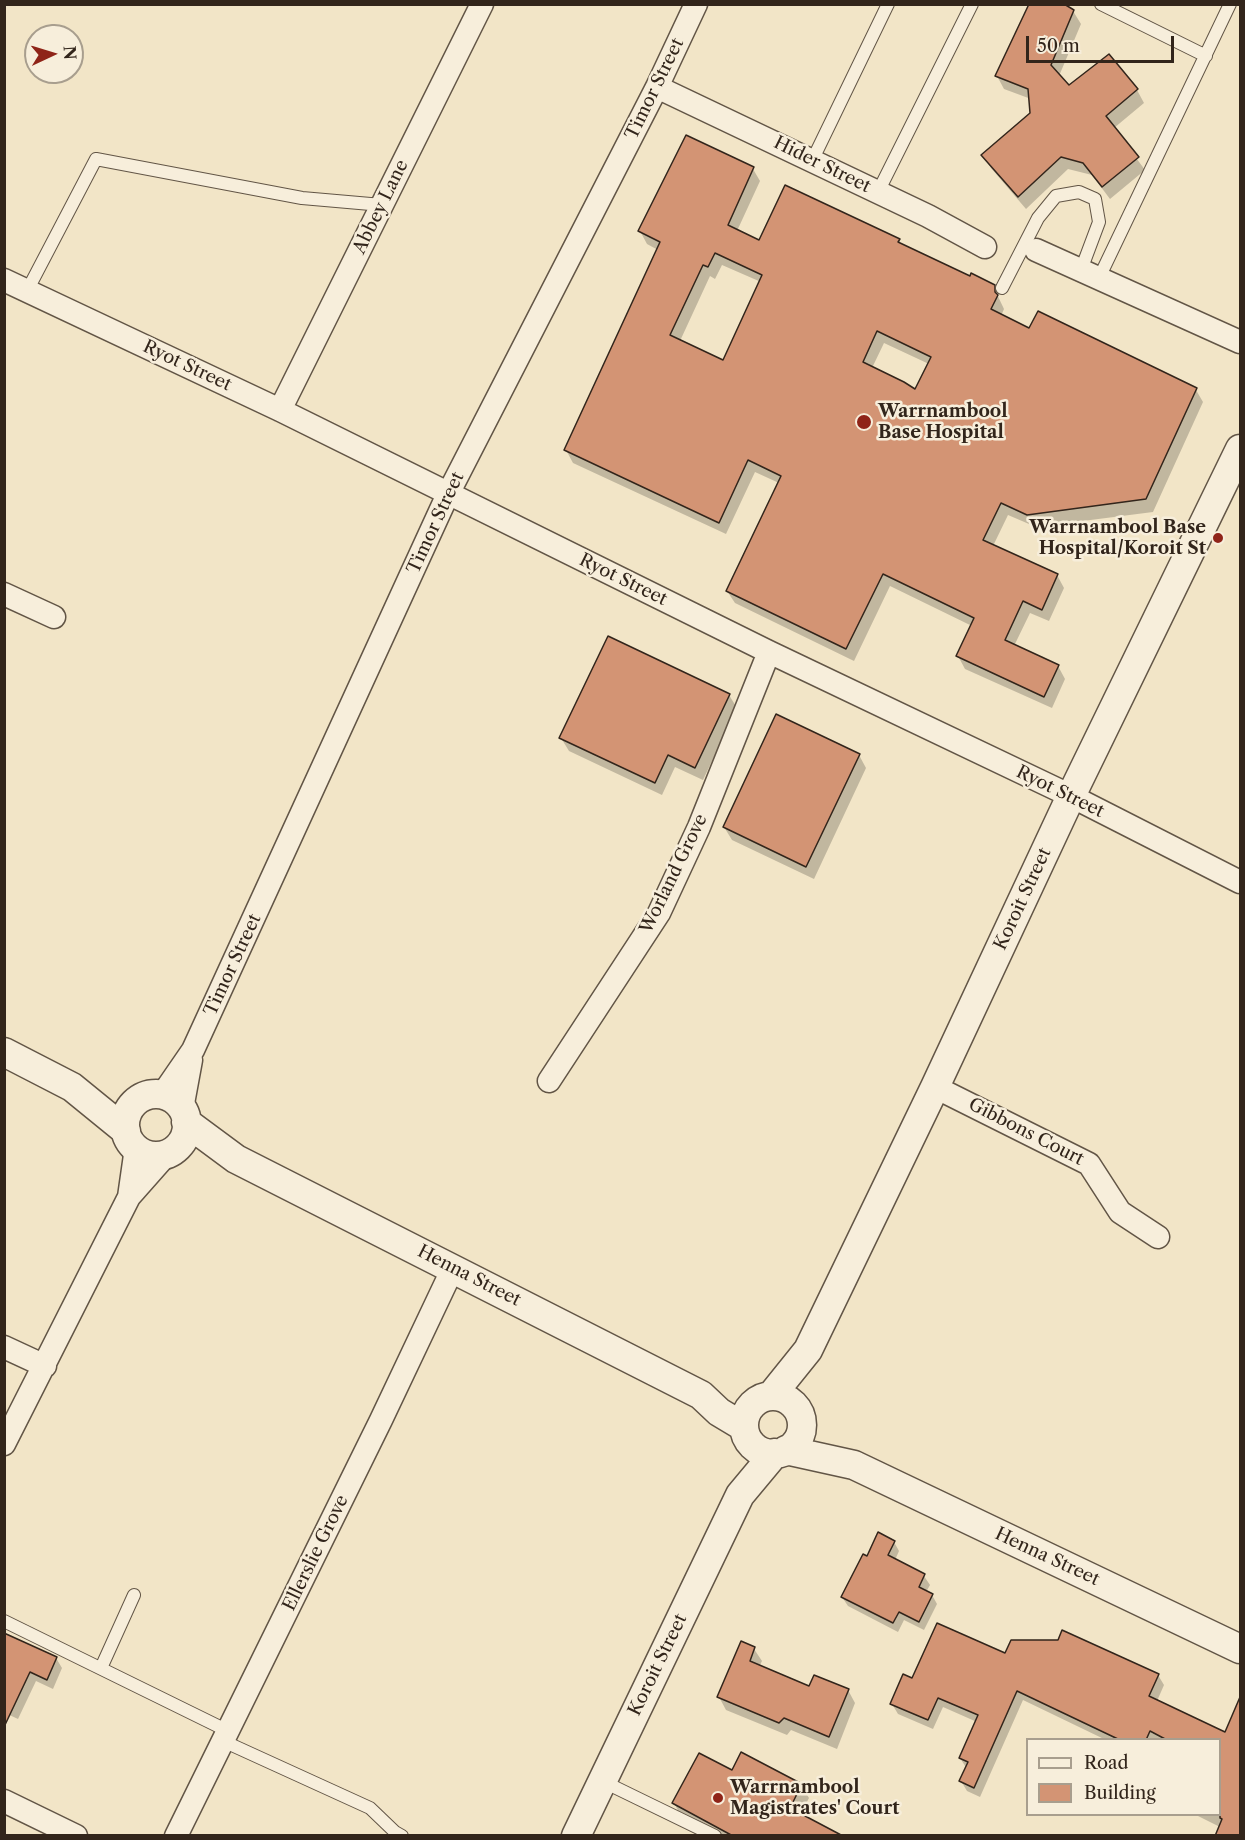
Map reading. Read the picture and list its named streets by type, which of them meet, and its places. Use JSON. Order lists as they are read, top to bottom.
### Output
{
  "streets": {
    "street": [
      "Timor Street",
      "Hider Street",
      "Abbey Lane",
      "Ryot Street",
      "Worland Grove",
      "Koroit Street",
      "Gibbons Court",
      "Henna Street",
      "Ellerslie Grove"
    ]
  },
  "crossings": [
    ["Timor Street", "Hider Street"],
    ["Timor Street", "Ryot Street"],
    ["Timor Street", "Henna Street"],
    ["Abbey Lane", "Ryot Street"],
    ["Ryot Street", "Worland Grove"],
    ["Ryot Street", "Koroit Street"],
    ["Koroit Street", "Gibbons Court"],
    ["Koroit Street", "Henna Street"],
    ["Henna Street", "Ellerslie Grove"]
  ],
  "places": ["Warrnambool Base Hospital", "Warrnambool Base Hospital/Koroit St", "Warrnambool Magistrates' Court"],
  "legend": ["Road", "Building"],
  "scale_bar": "50 m",
  "north": "right"
}
